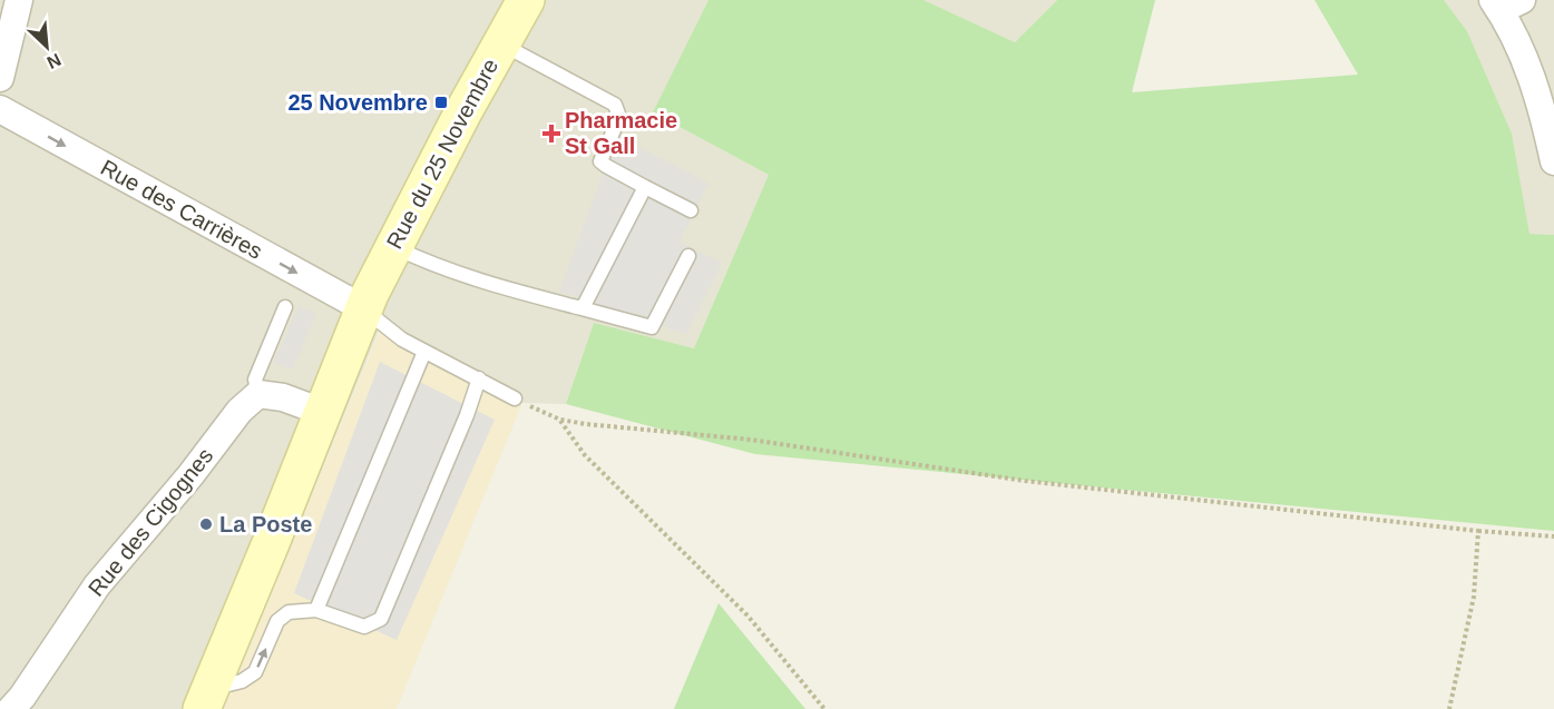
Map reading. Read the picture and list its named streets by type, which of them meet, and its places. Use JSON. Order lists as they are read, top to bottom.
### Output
{
  "streets": {
    "main road": ["Rue du 25 Novembre"],
    "street": ["Rue des Carrières", "Rue des Cigognes"]
  },
  "crossings": [
    ["Rue du 25 Novembre", "Rue des Carrières"]
  ],
  "one_way": ["Rue des Carrières"],
  "places": {
    "transit": ["25 Novembre"],
    "health": ["Pharmacie St Gall"],
    "other": ["La Poste"]
  },
  "north": "bottom right"
}
